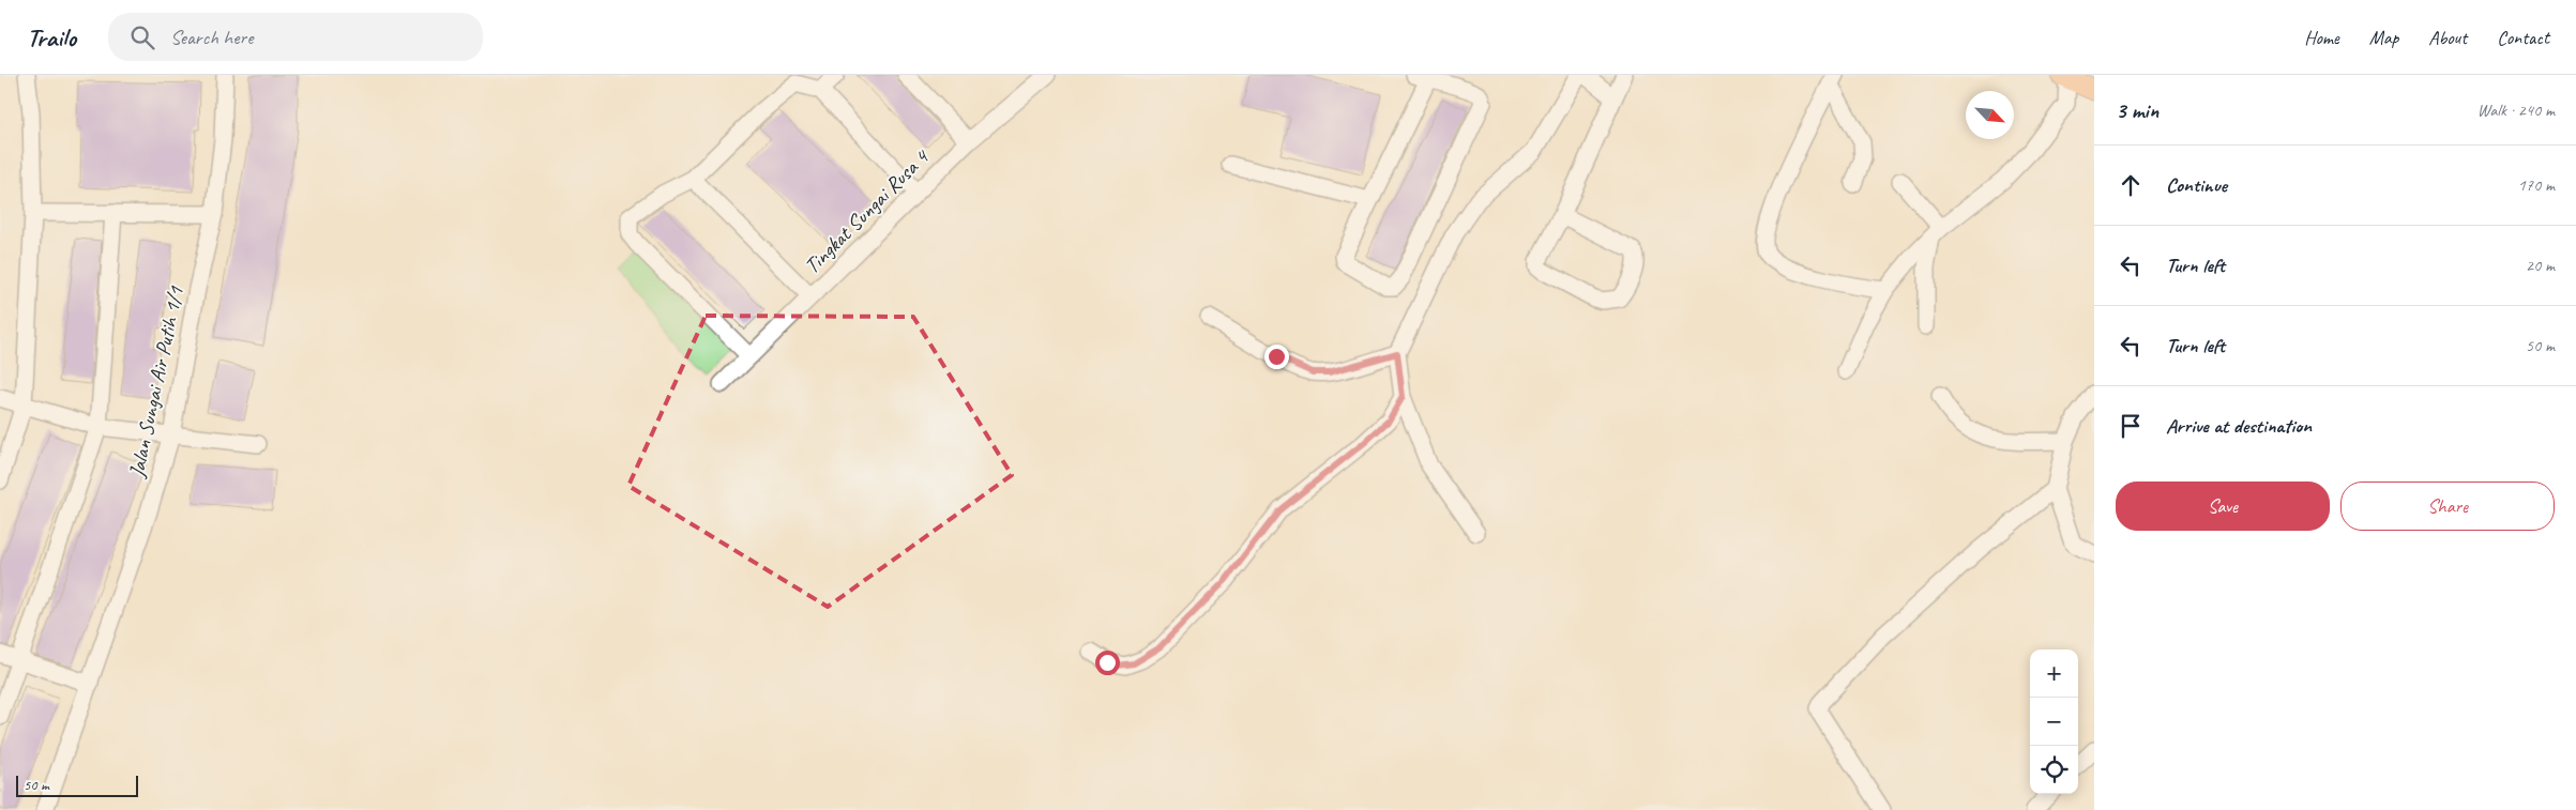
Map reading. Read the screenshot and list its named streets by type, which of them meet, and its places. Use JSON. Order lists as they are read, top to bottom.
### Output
{
  "streets": {
    "street": ["Tingkat Sungai Rusa 4", "Jalan Sungai Air Putih 1/1"]
  },
  "scale_bar": "50 m",
  "north": "bottom right",
  "page": {
    "header": "Trailo",
    "search": "Search here",
    "nav": [
      "Home",
      "Map",
      "About",
      "Contact"
    ],
    "heading": ["3 min", "Walk · 240 m"],
    "list": [
      ["Continue", "170 m"],
      ["Turn left", "20 m"],
      ["Turn left", "50 m"],
      "Arrive at destination"
    ],
    "buttons": ["Save", "Share"],
    "map_buttons": ["+", "−"],
    "scale": "50 m"
  }
}
